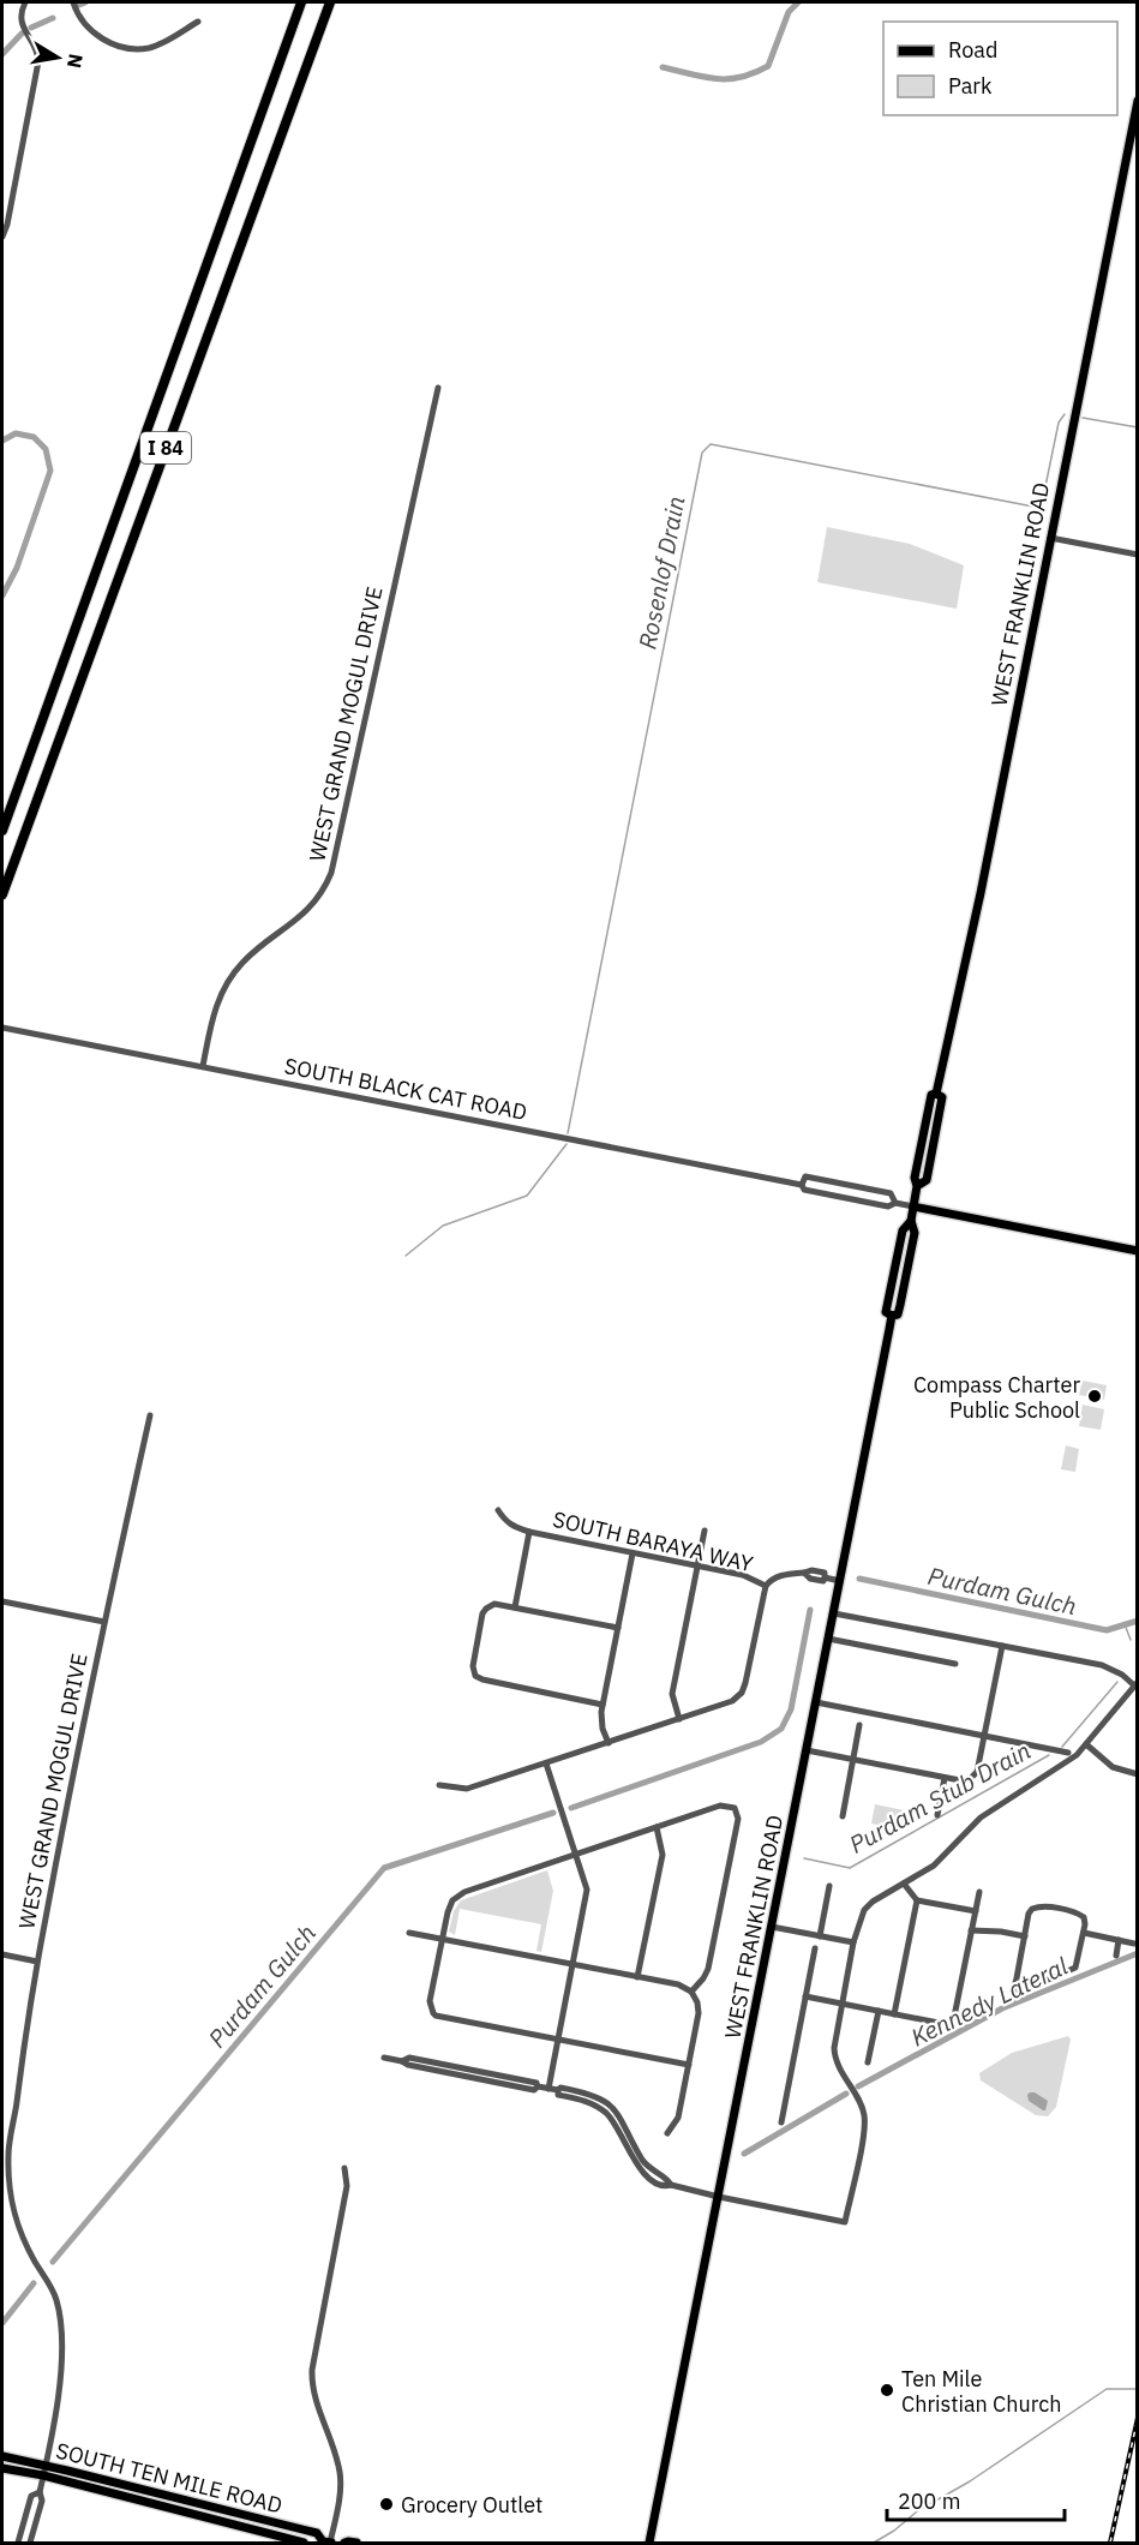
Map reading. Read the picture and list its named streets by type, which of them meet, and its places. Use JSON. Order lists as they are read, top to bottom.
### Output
{
  "streets": {
    "highway": ["I 84"],
    "main road": ["WEST FRANKLIN ROAD", "SOUTH TEN MILE ROAD"],
    "street": ["WEST GRAND MOGUL DRIVE", "SOUTH BLACK CAT ROAD", "SOUTH BARAYA WAY"]
  },
  "crossings": [
    ["WEST FRANKLIN ROAD", "SOUTH BLACK CAT ROAD"],
    ["WEST FRANKLIN ROAD", "SOUTH BARAYA WAY"],
    ["WEST GRAND MOGUL DRIVE", "SOUTH BLACK CAT ROAD"],
    ["WEST GRAND MOGUL DRIVE", "SOUTH TEN MILE ROAD"]
  ],
  "water": [
    "Rosenlof Drain",
    "Purdam Gulch",
    "Purdam Stub Drain",
    "Kennedy Lateral"
  ],
  "places": ["Compass Charter Public School", "Ten Mile Christian Church", "Grocery Outlet"],
  "legend": ["Road", "Park"],
  "scale_bar": "200 m",
  "north": "right"
}
